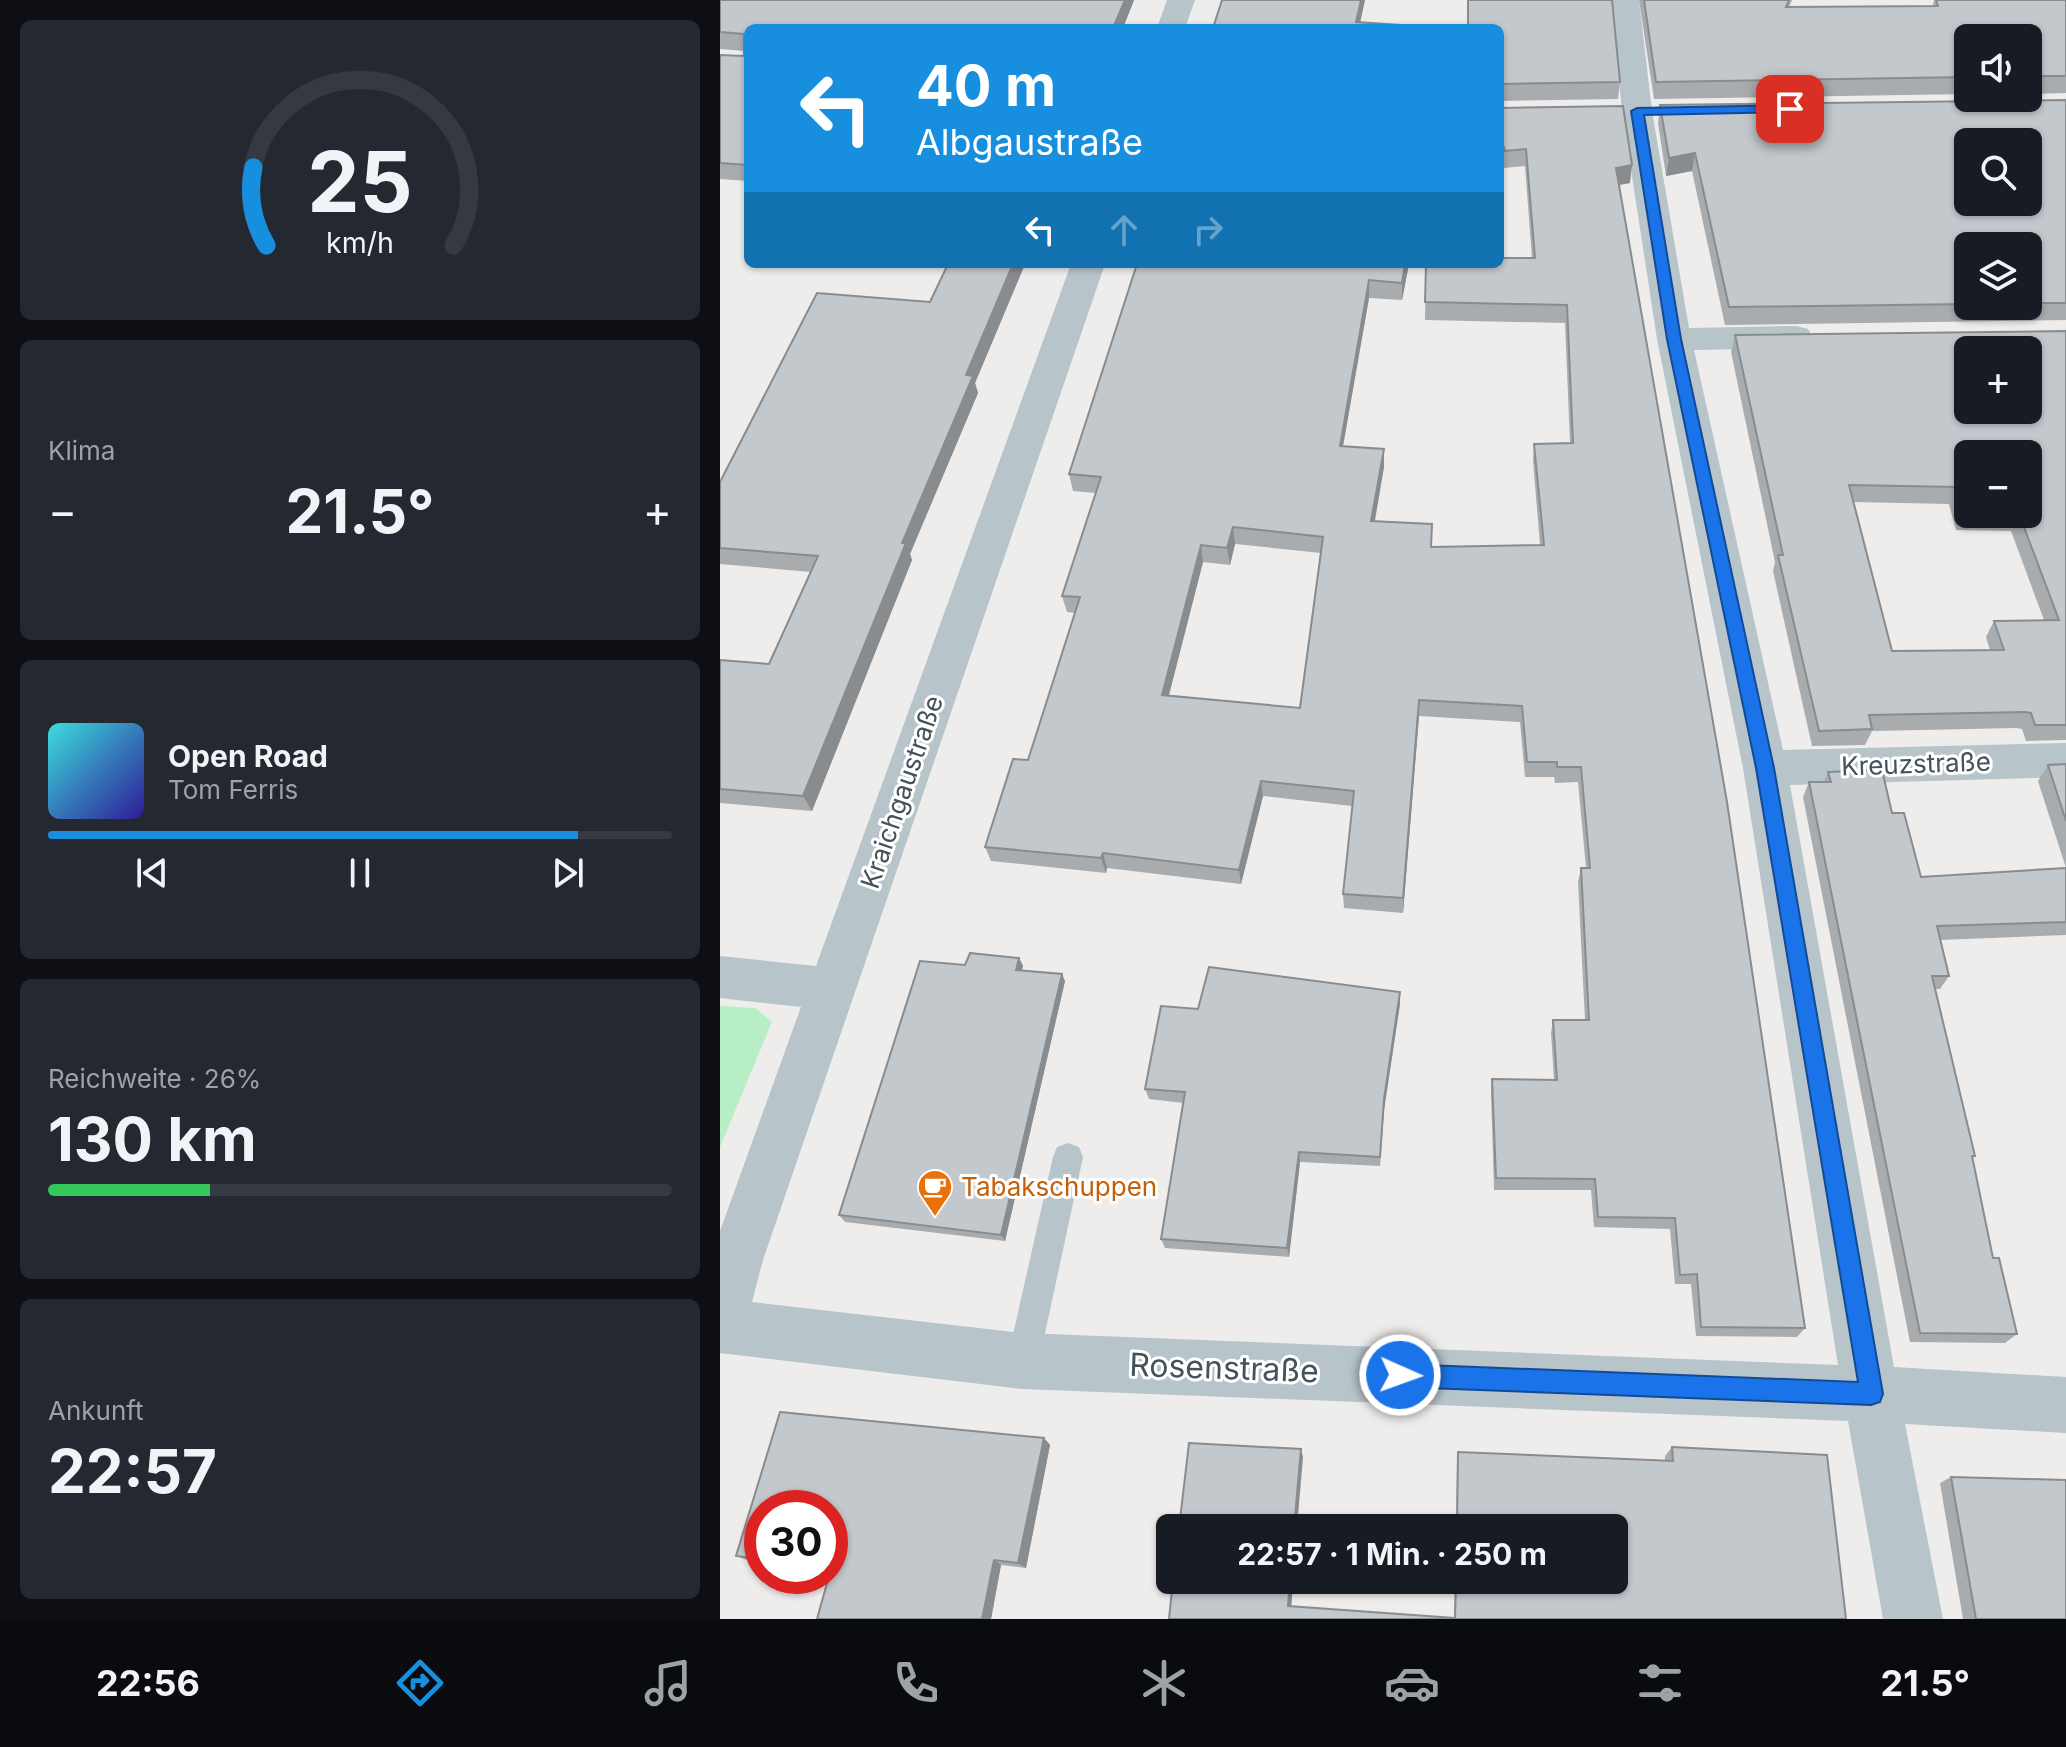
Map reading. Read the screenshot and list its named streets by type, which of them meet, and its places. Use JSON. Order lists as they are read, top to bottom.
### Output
{
  "streets": {
    "street": ["Kreuzstraße", "Kraichgaustraße", "Rosenstraße"]
  },
  "crossings": [
    ["Kraichgaustraße", "Rosenstraße"]
  ],
  "places": {
    "cafe": ["Tabakschuppen"]
  },
  "page": {
    "map_buttons": ["+", "−"],
    "turn": ["40 m", "Albgaustraße"],
    "tile": [
      "Klima",
      ["Reichweite · 26%", "130 km"],
      ["Ankunft", "22:57"]
    ],
    "heat": ["−", "21.5°", "+"],
    "song": ["Open Road", "Tom Ferris"],
    "limit": "30",
    "trip": "22:57 · 1 Min. · 250 m",
    "tabs": ["22:56", "21.5°"],
    "gauge": ["25", "km/h"]
  }
}
